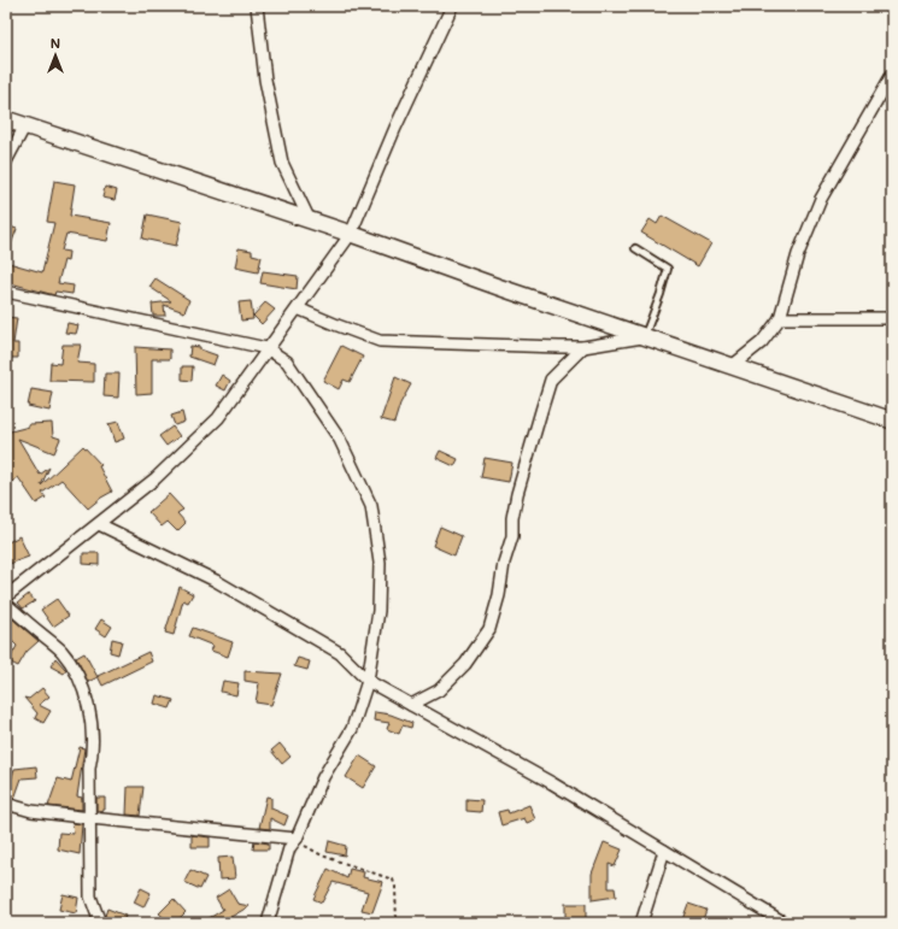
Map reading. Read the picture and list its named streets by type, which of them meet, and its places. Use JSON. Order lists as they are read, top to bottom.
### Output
{
  "north": "top"
}
